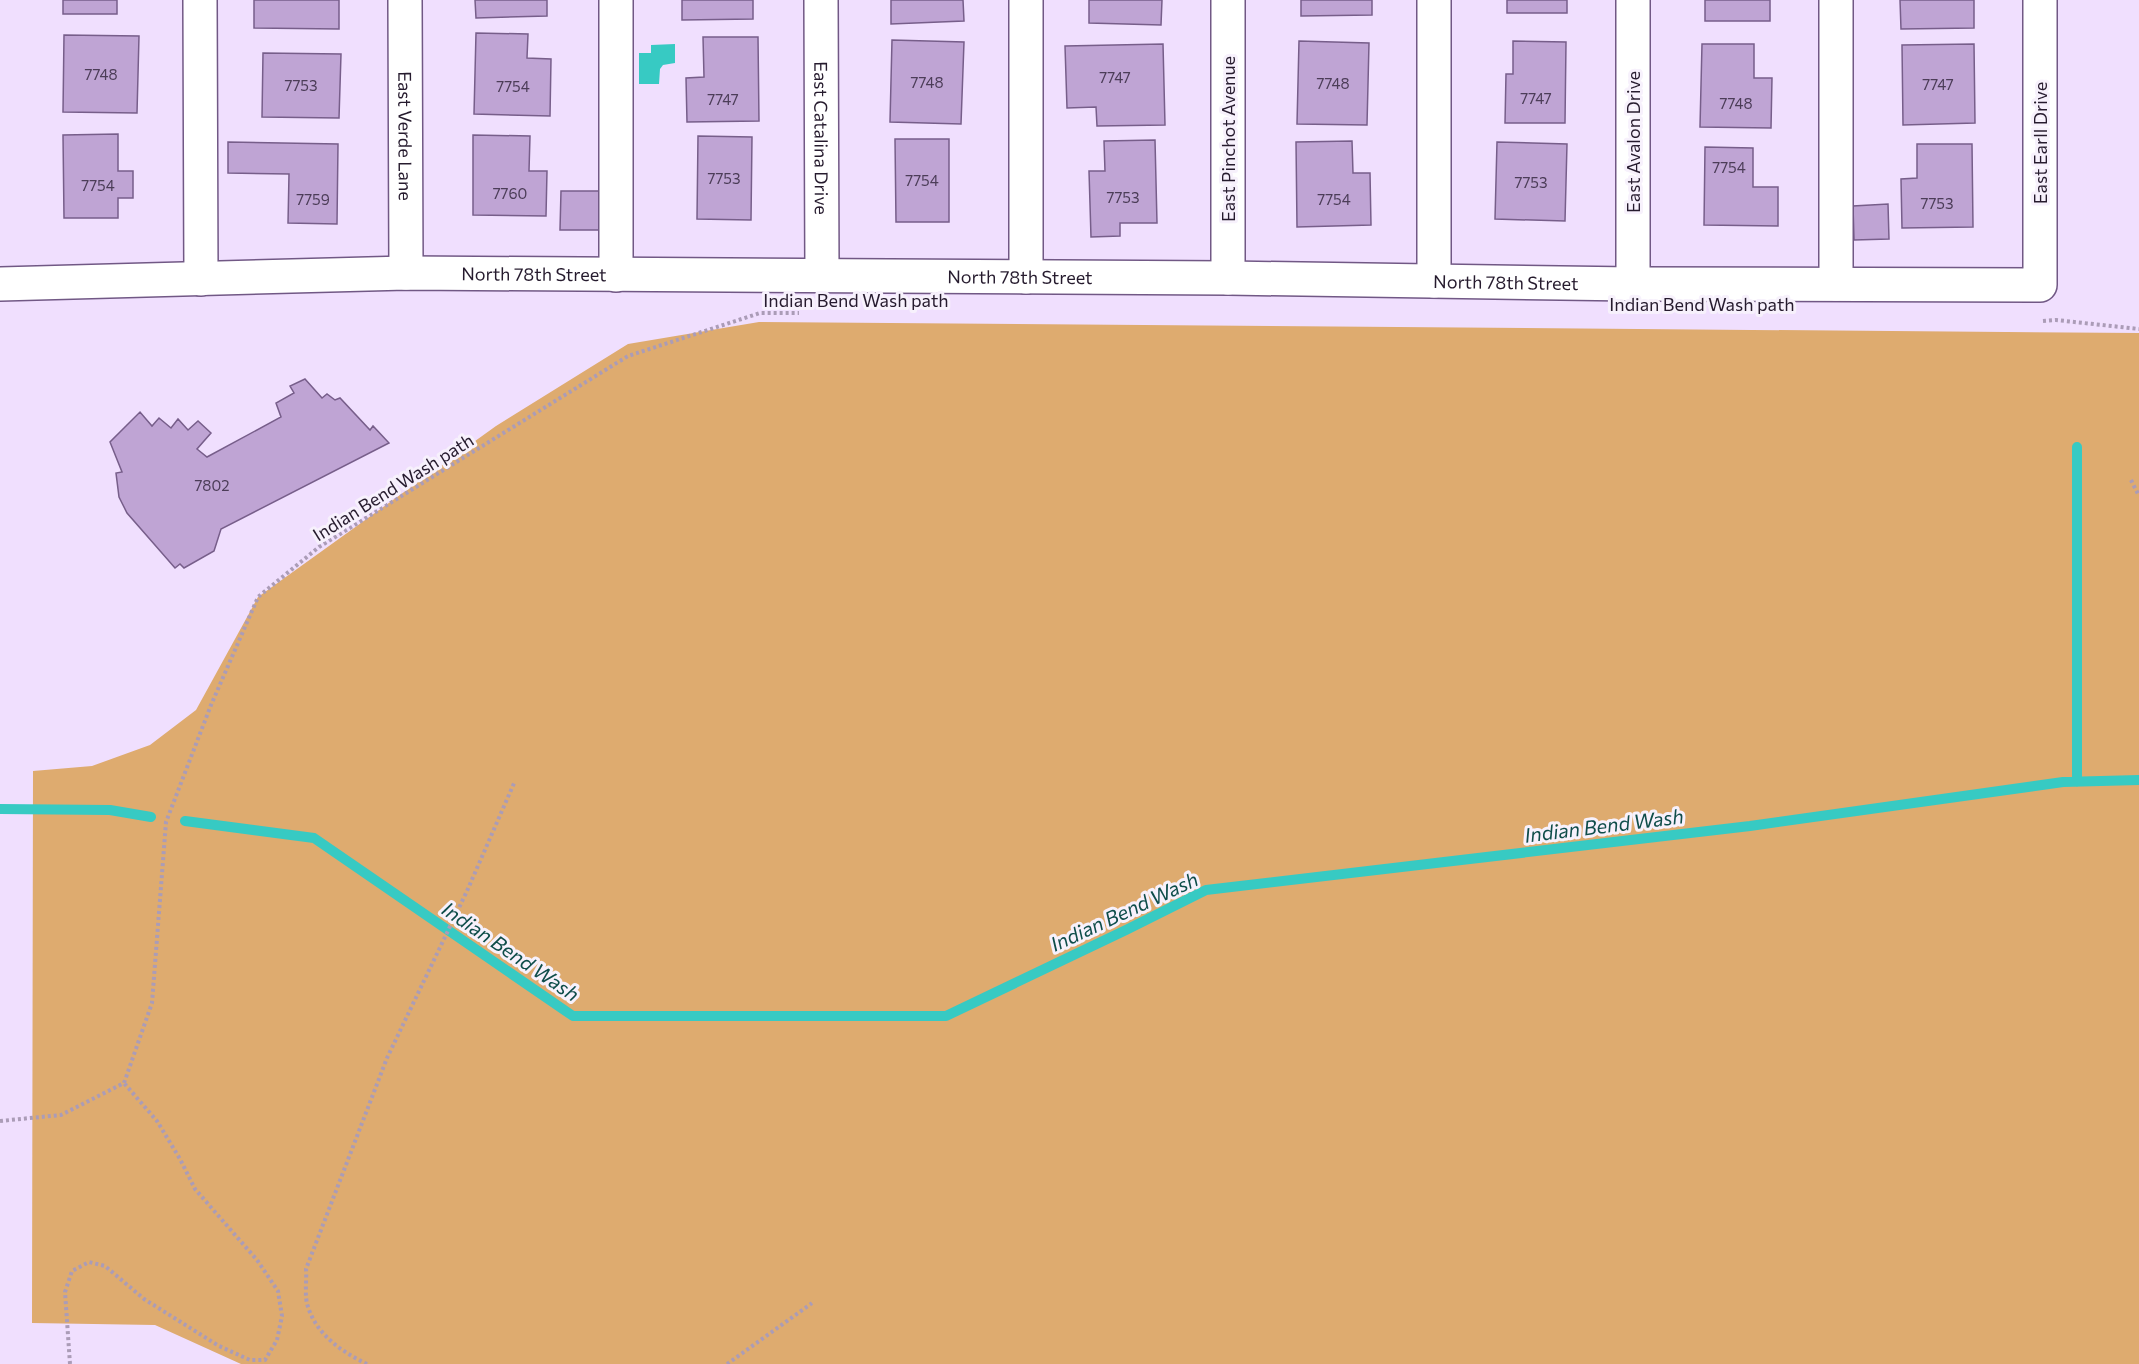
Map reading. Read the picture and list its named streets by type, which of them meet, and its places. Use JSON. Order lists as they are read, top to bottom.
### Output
{
  "streets": {
    "street": [
      "East Verde Lane",
      "East Catalina Drive",
      "East Pinchot Avenue",
      "East Avalon Drive",
      "East Earll Drive",
      "North 78th Street"
    ],
    "path": ["Indian Bend Wash path"]
  },
  "crossings": [
    ["East Verde Lane", "North 78th Street"],
    ["East Catalina Drive", "North 78th Street"],
    ["East Pinchot Avenue", "North 78th Street"],
    ["East Avalon Drive", "North 78th Street"],
    ["East Earll Drive", "North 78th Street"]
  ],
  "water": ["Indian Bend Wash"],
  "house_numbers": [
    "7748",
    "7747",
    "7748",
    "7748",
    "7747",
    "7753",
    "7754",
    "7747",
    "7747",
    "7748",
    "7754",
    "7753",
    "7754",
    "7753",
    "7754",
    "7760",
    "7753",
    "7759",
    "7754",
    "7753",
    "7802"
  ]
}
